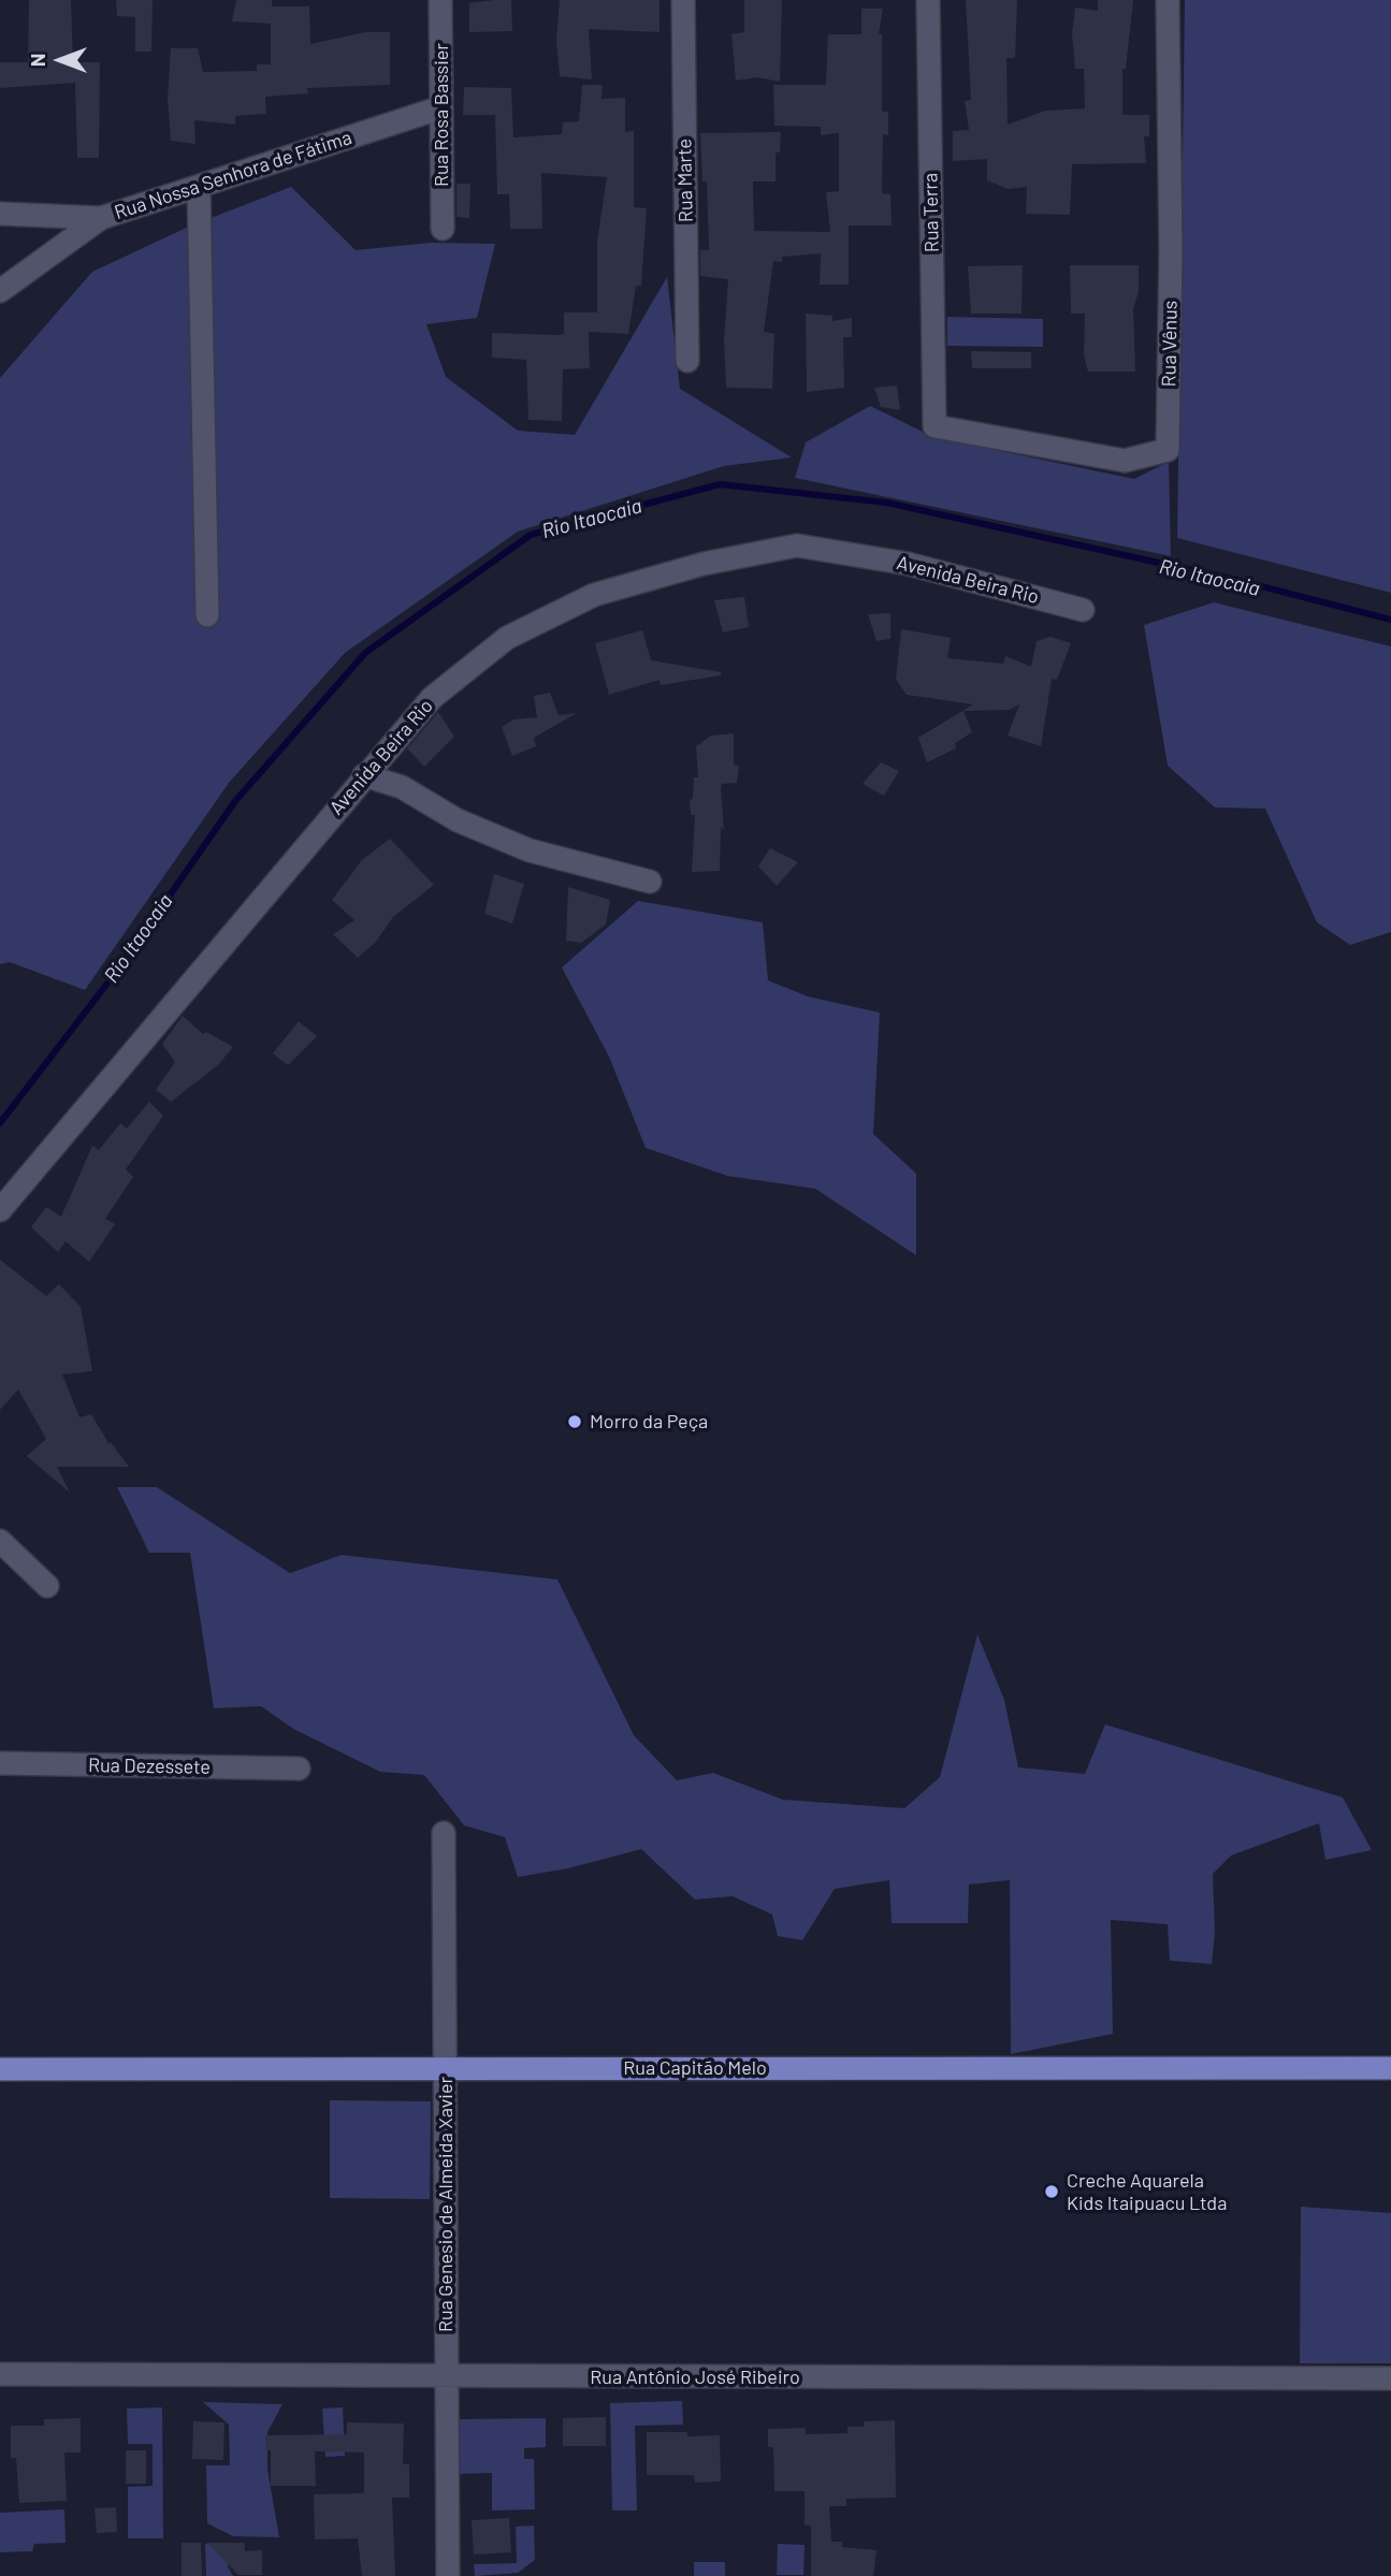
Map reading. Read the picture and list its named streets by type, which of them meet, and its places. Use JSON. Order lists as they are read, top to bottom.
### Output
{
  "streets": {
    "main road": ["Rua Capitão Melo"],
    "street": [
      "Rua Rosa Bassier",
      "Rua Nossa Senhora de Fátima",
      "Rua Marte",
      "Rua Terra",
      "Rua Vênus",
      "Avenida Beira Rio",
      "Rua Dezessete",
      "Rua Genesio de Almeida Xavier",
      "Rua Antônio José Ribeiro"
    ]
  },
  "crossings": [
    ["Rua Rosa Bassier", "Rua Nossa Senhora de Fátima"],
    ["Rua Terra", "Rua Vênus"],
    ["Rua Capitão Melo", "Rua Genesio de Almeida Xavier"],
    ["Rua Genesio de Almeida Xavier", "Rua Antônio José Ribeiro"]
  ],
  "water": ["Rio Itaocaia"],
  "places": ["Morro da Peça", "Creche Aquarela Kids Itaipuacu Ltda"],
  "north": "left"
}
